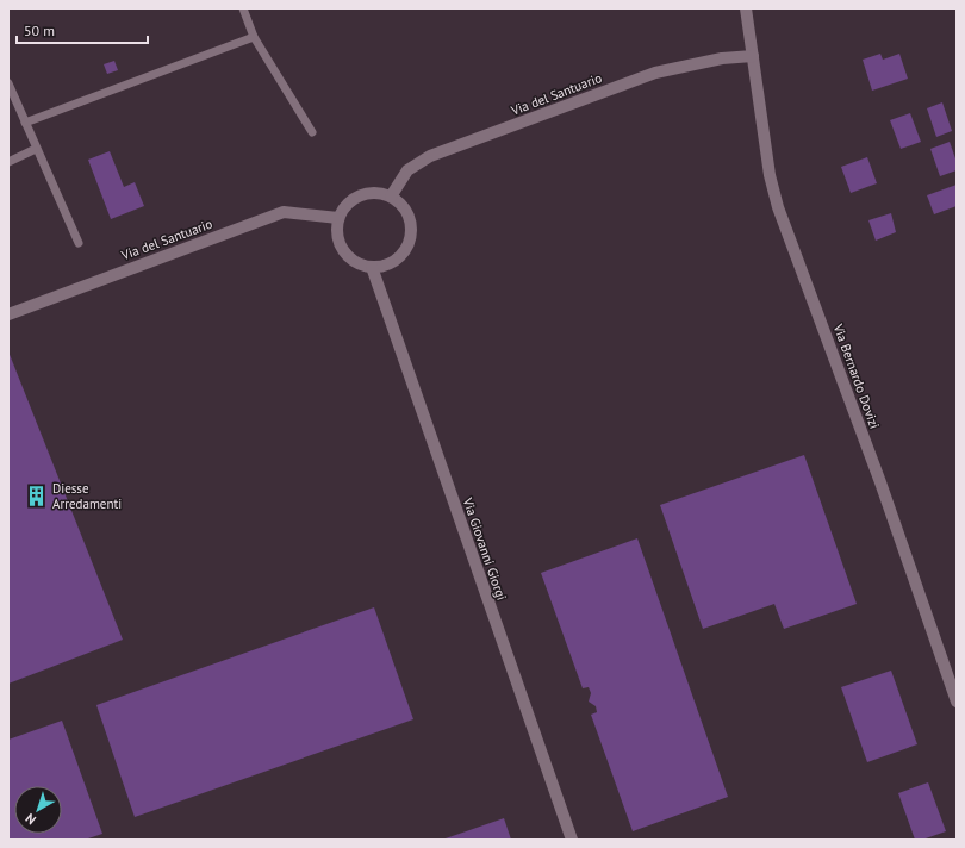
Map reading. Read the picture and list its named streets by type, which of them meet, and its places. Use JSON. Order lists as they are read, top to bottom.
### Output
{
  "streets": {
    "street": ["Via del Santuario", "Via Bernardo Dovizi", "Via Giovanni Giorgi"]
  },
  "crossings": [
    ["Via del Santuario", "Via Bernardo Dovizi"],
    ["Via del Santuario", "Via Giovanni Giorgi"]
  ],
  "places": {
    "building": ["Diesse Arredamenti"]
  },
  "scale_bar": "50 m",
  "north": "bottom left"
}
